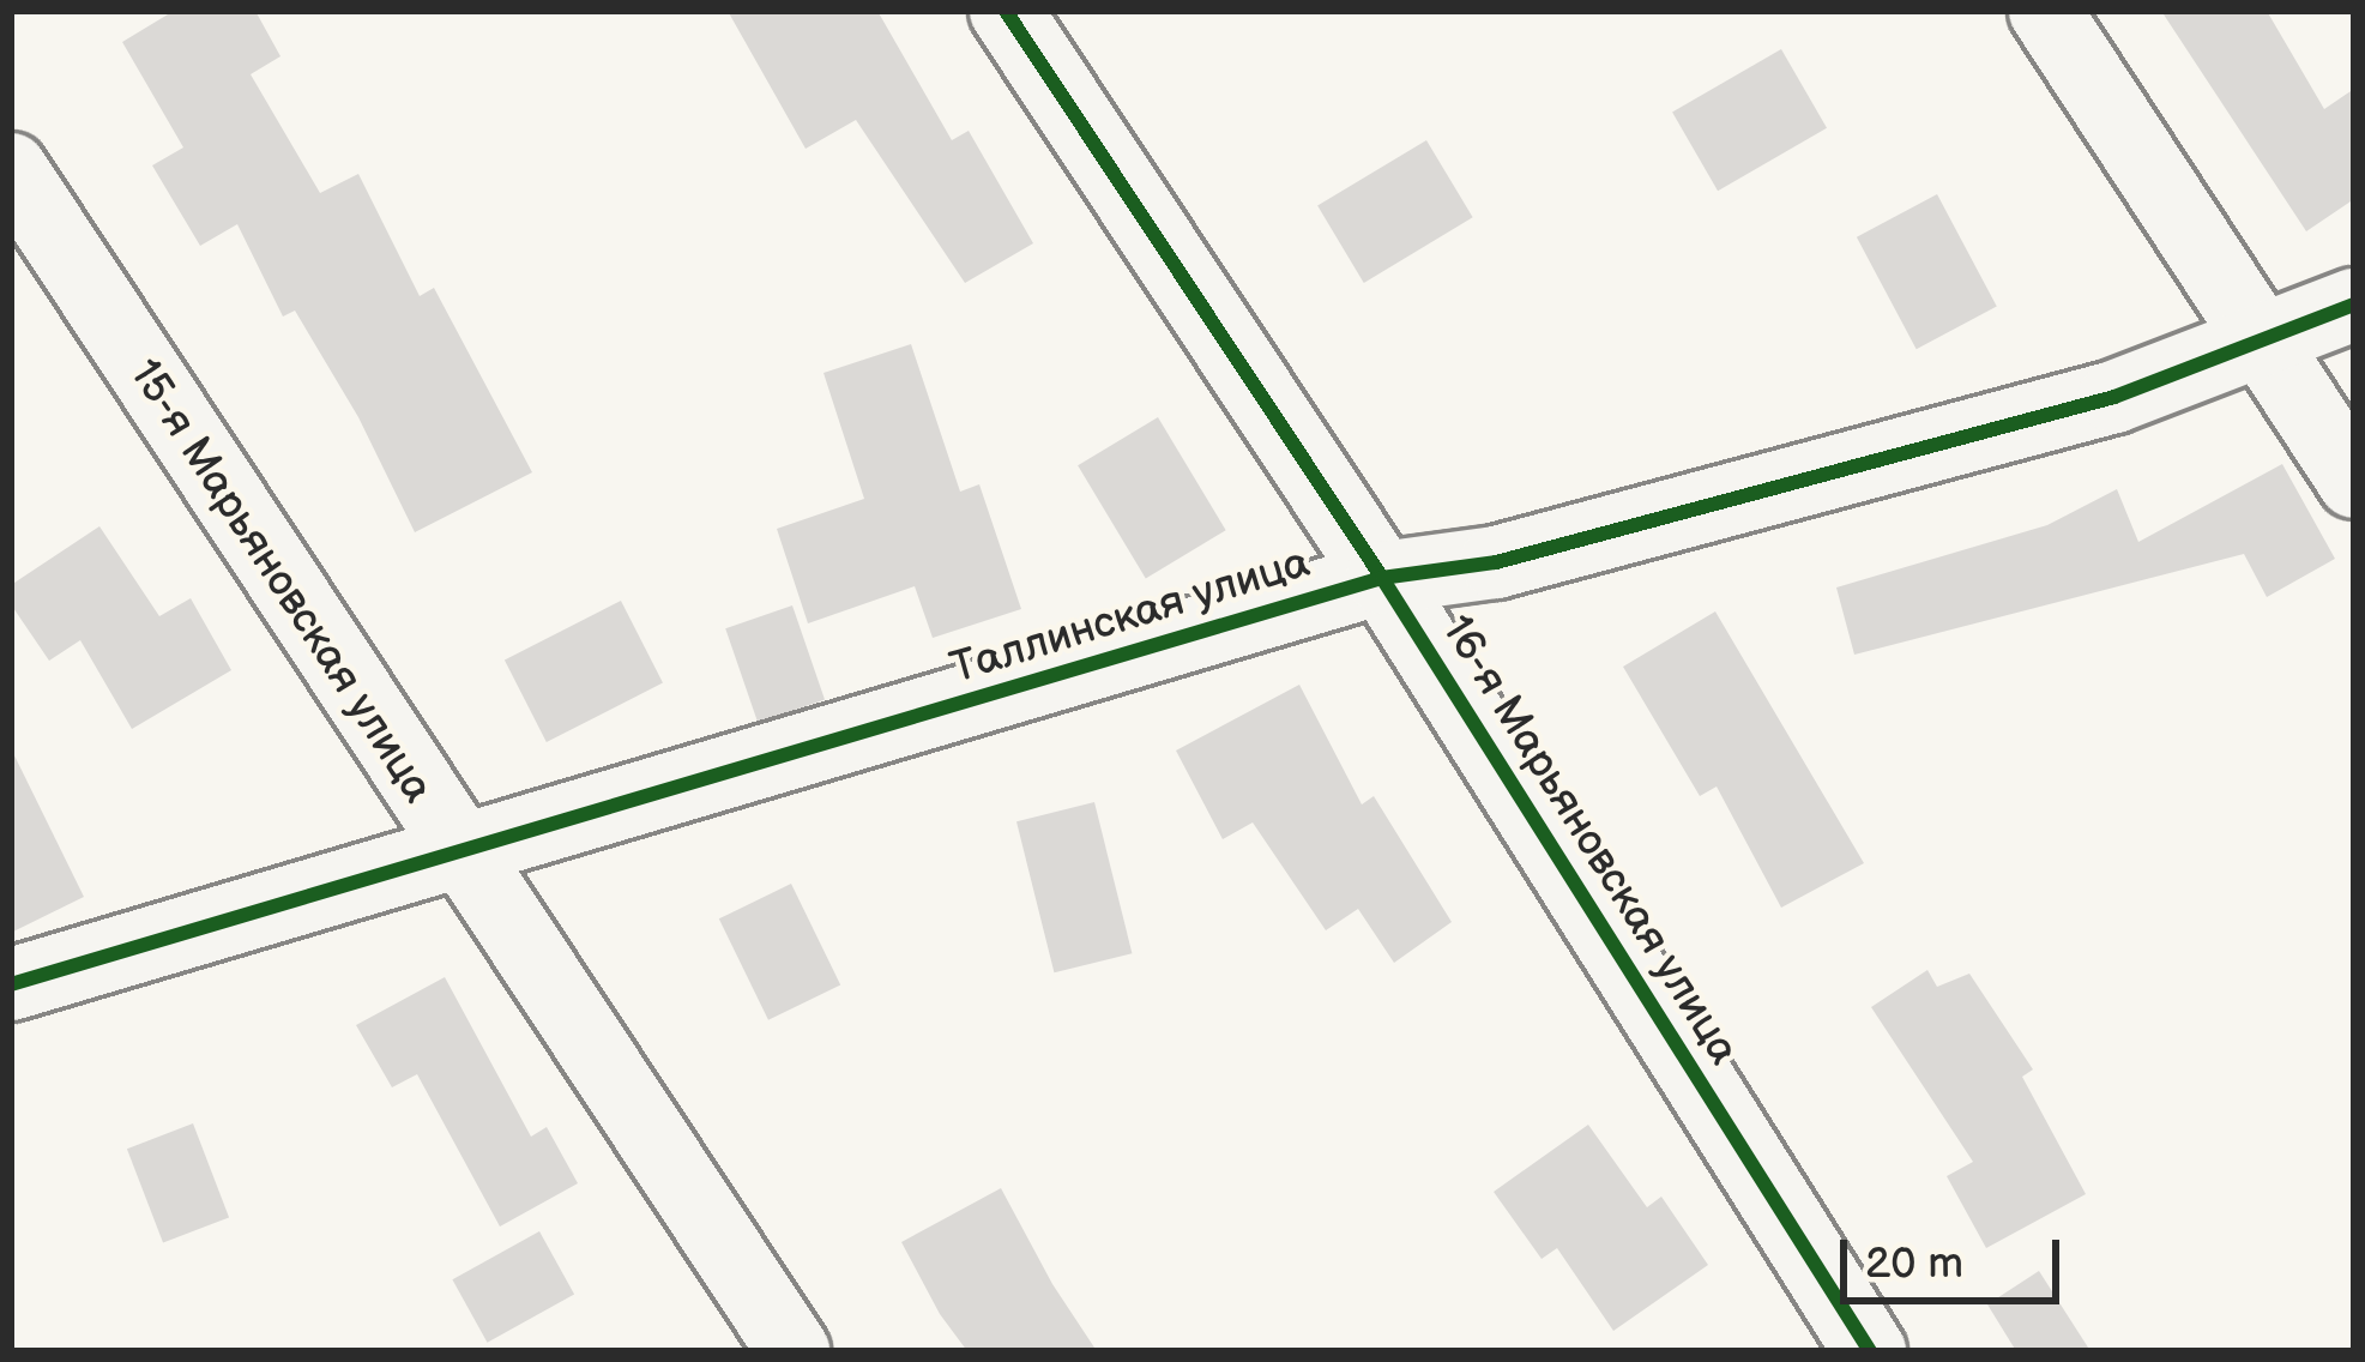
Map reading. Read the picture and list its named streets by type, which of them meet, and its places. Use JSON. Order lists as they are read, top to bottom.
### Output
{
  "streets": {
    "street": ["15-я Марьяновская улица", "Таллинская улица", "16-я Марьяновская улица"]
  },
  "crossings": [
    ["15-я Марьяновская улица", "Таллинская улица"],
    ["Таллинская улица", "16-я Марьяновская улица"]
  ],
  "scale_bar": "20 m"
}
